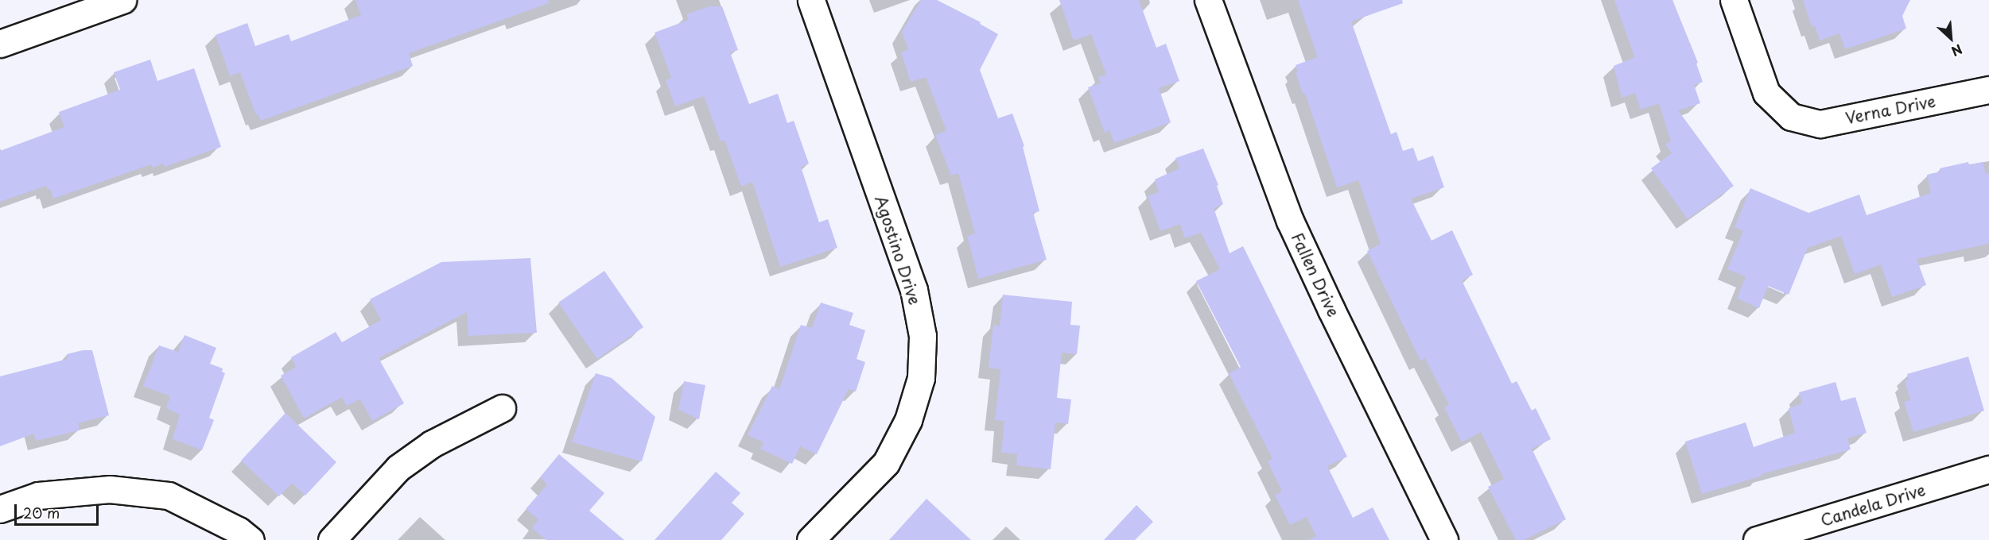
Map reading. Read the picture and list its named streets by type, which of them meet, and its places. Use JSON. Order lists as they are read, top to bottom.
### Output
{
  "streets": {
    "street": [
      "Verna Drive",
      "Agostino Drive",
      "Fallen Drive",
      "Candela Drive"
    ]
  },
  "scale_bar": "20 m",
  "north": "bottom right"
}
